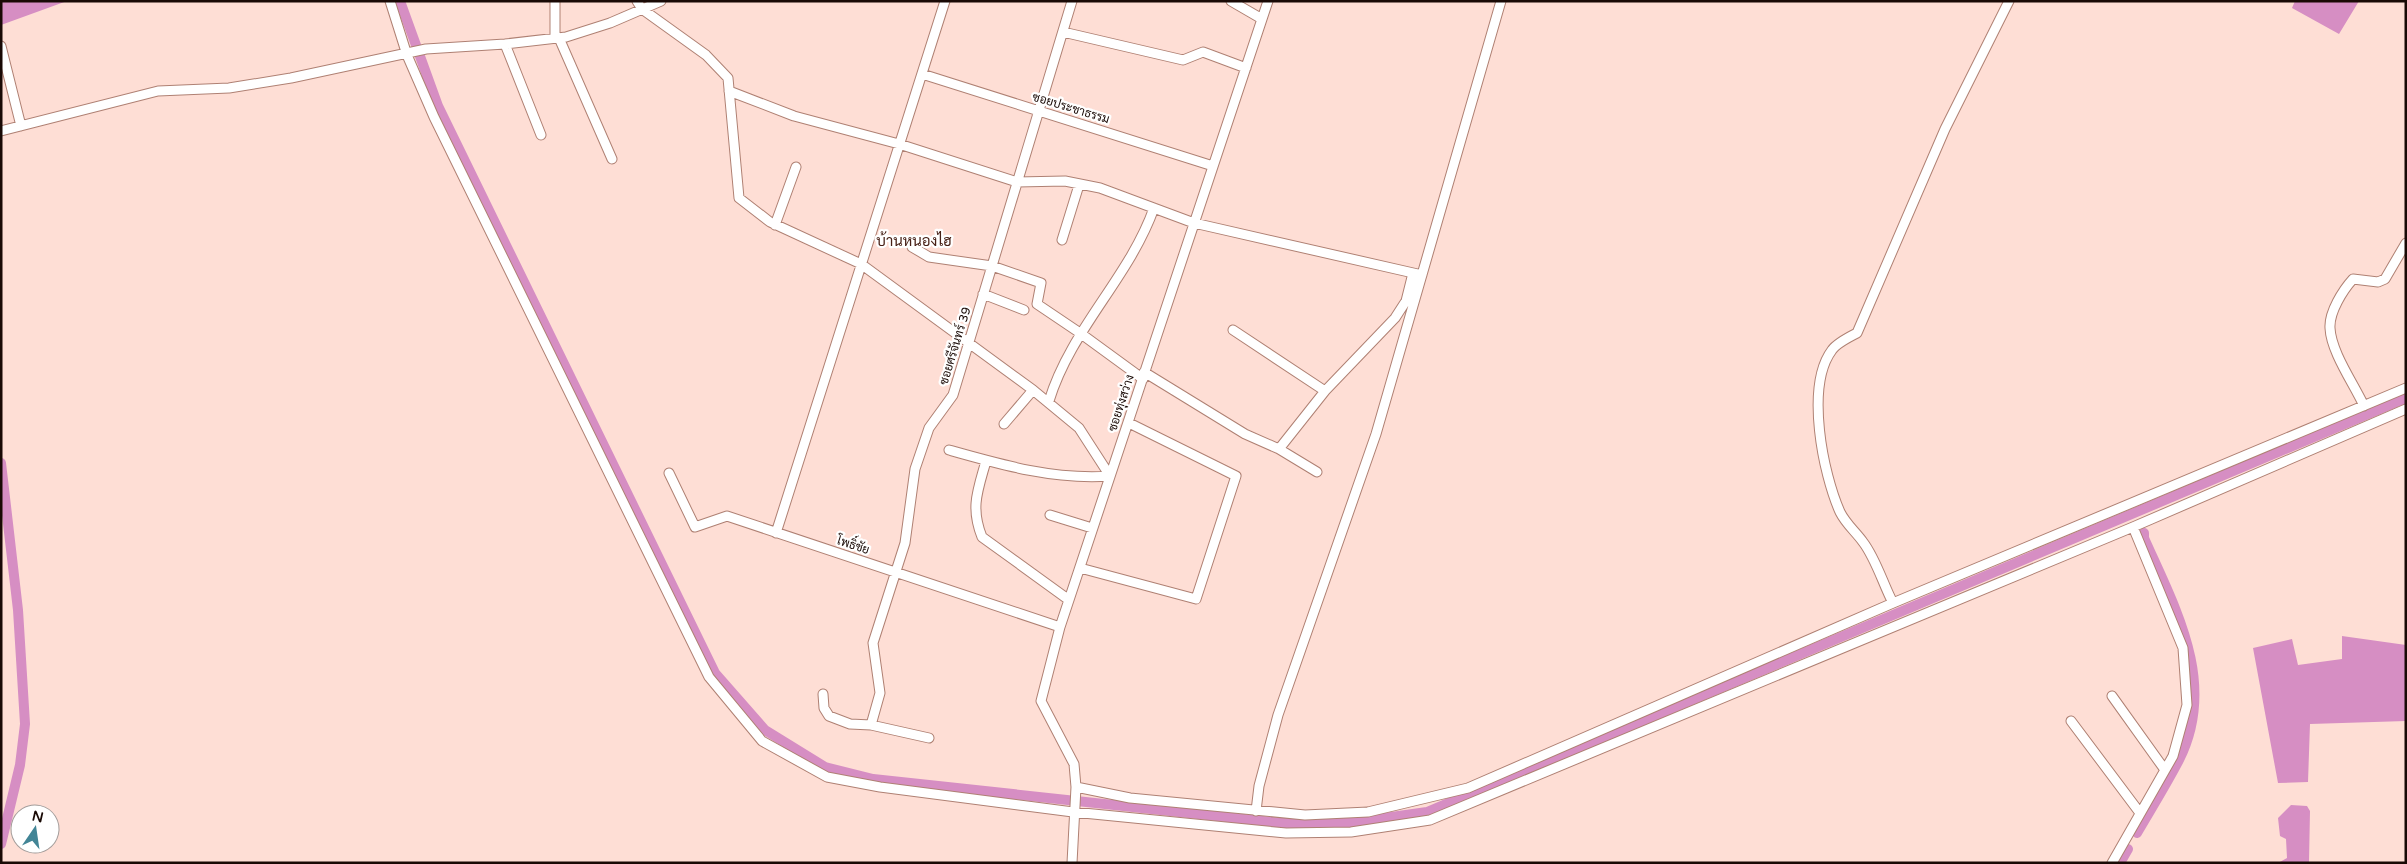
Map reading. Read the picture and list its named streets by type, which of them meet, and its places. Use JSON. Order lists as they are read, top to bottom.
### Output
{
  "streets": {
    "street": [
      "ซอยประชาธรรม",
      "ซอยศรีจันทร์ 39",
      "ซอยทุ่งสว่าง",
      "โพธิ์ชัย"
    ]
  },
  "crossings": [
    ["ซอยประชาธรรม", "ซอยศรีจันทร์ 39"],
    ["ซอยประชาธรรม", "ซอยทุ่งสว่าง"],
    ["ซอยศรีจันทร์ 39", "โพธิ์ชัย"],
    ["ซอยทุ่งสว่าง", "โพธิ์ชัย"]
  ],
  "districts": ["บ้านหนองไฮ"],
  "north": "top"
}
